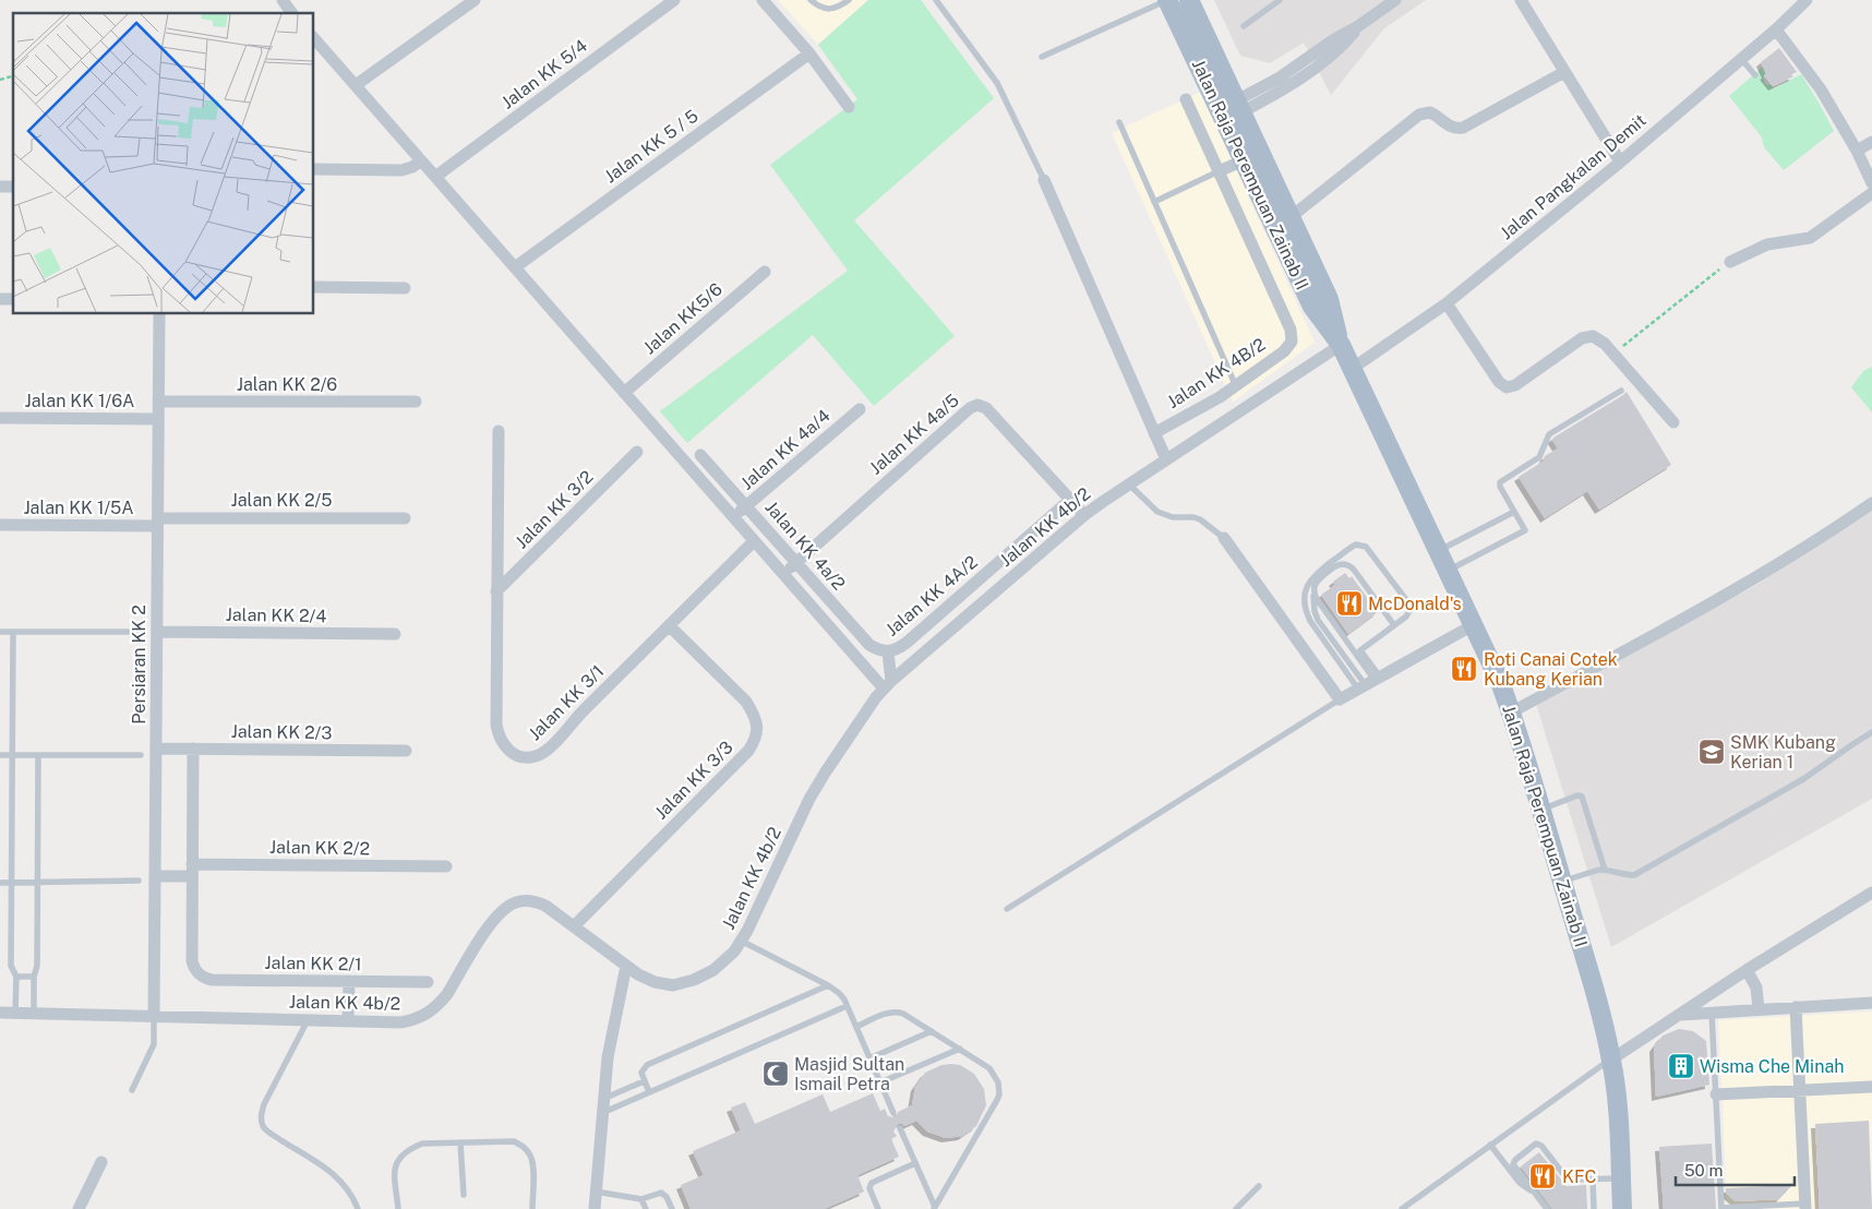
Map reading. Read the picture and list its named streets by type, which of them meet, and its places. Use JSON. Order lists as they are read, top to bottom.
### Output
{
  "streets": {
    "main road": ["Jalan Raja Perempuan Zainab II"],
    "street": [
      "Jalan KK 5/4",
      "Jalan KK 5 / 5",
      "Jalan Pangkalan Demit",
      "Jalan KK5/6",
      "Jalan KK 4B/2",
      "Jalan KK 2/6",
      "Jalan KK 1/6A",
      "Jalan KK 4a/5",
      "Jalan KK 4a/4",
      "Jalan KK 2/5",
      "Jalan KK 1/5A",
      "Jalan KK 3/2",
      "Jalan KK 4b/2",
      "Jalan KK 4a/2",
      "Jalan KK 4A/2",
      "Jalan KK 2/4",
      "Persiaran KK 2",
      "Jalan KK 3/1",
      "Jalan KK 2/3",
      "Jalan KK 3/3",
      "Jalan KK 2/2",
      "Jalan KK 2/1"
    ]
  },
  "crossings": [
    ["Jalan Raja Perempuan Zainab II", "Jalan Pangkalan Demit"],
    ["Jalan Raja Perempuan Zainab II", "Jalan KK 4b/2"],
    ["Jalan KK 2/6", "Persiaran KK 2"],
    ["Jalan KK 1/6A", "Persiaran KK 2"],
    ["Jalan KK 4a/5", "Jalan KK 4b/2"],
    ["Jalan KK 4a/5", "Jalan KK 4a/2"],
    ["Jalan KK 4a/5", "Jalan KK 4A/2"],
    ["Jalan KK 4a/4", "Jalan KK 4a/2"],
    ["Jalan KK 2/5", "Jalan KK 1/5A"],
    ["Jalan KK 2/5", "Persiaran KK 2"],
    ["Jalan KK 1/5A", "Persiaran KK 2"],
    ["Jalan KK 3/2", "Jalan KK 3/1"],
    ["Jalan KK 4b/2", "Persiaran KK 2"],
    ["Jalan KK 4b/2", "Jalan KK 3/3"],
    ["Jalan KK 4a/2", "Jalan KK 4A/2"],
    ["Jalan KK 2/4", "Persiaran KK 2"],
    ["Persiaran KK 2", "Jalan KK 2/3"],
    ["Persiaran KK 2", "Jalan KK 2/2"],
    ["Jalan KK 3/1", "Jalan KK 3/3"],
    ["Jalan KK 2/2", "Jalan KK 2/1"]
  ],
  "places": {
    "restaurant": ["McDonald's", "Roti Canai Cotek Kubang Kerian", "KFC"],
    "school or university": ["SMK Kubang Kerian 1"],
    "building": ["Wisma Che Minah"],
    "mosque": ["Masjid Sultan Ismail Petra"]
  },
  "scale_bar": "50 m"
}
